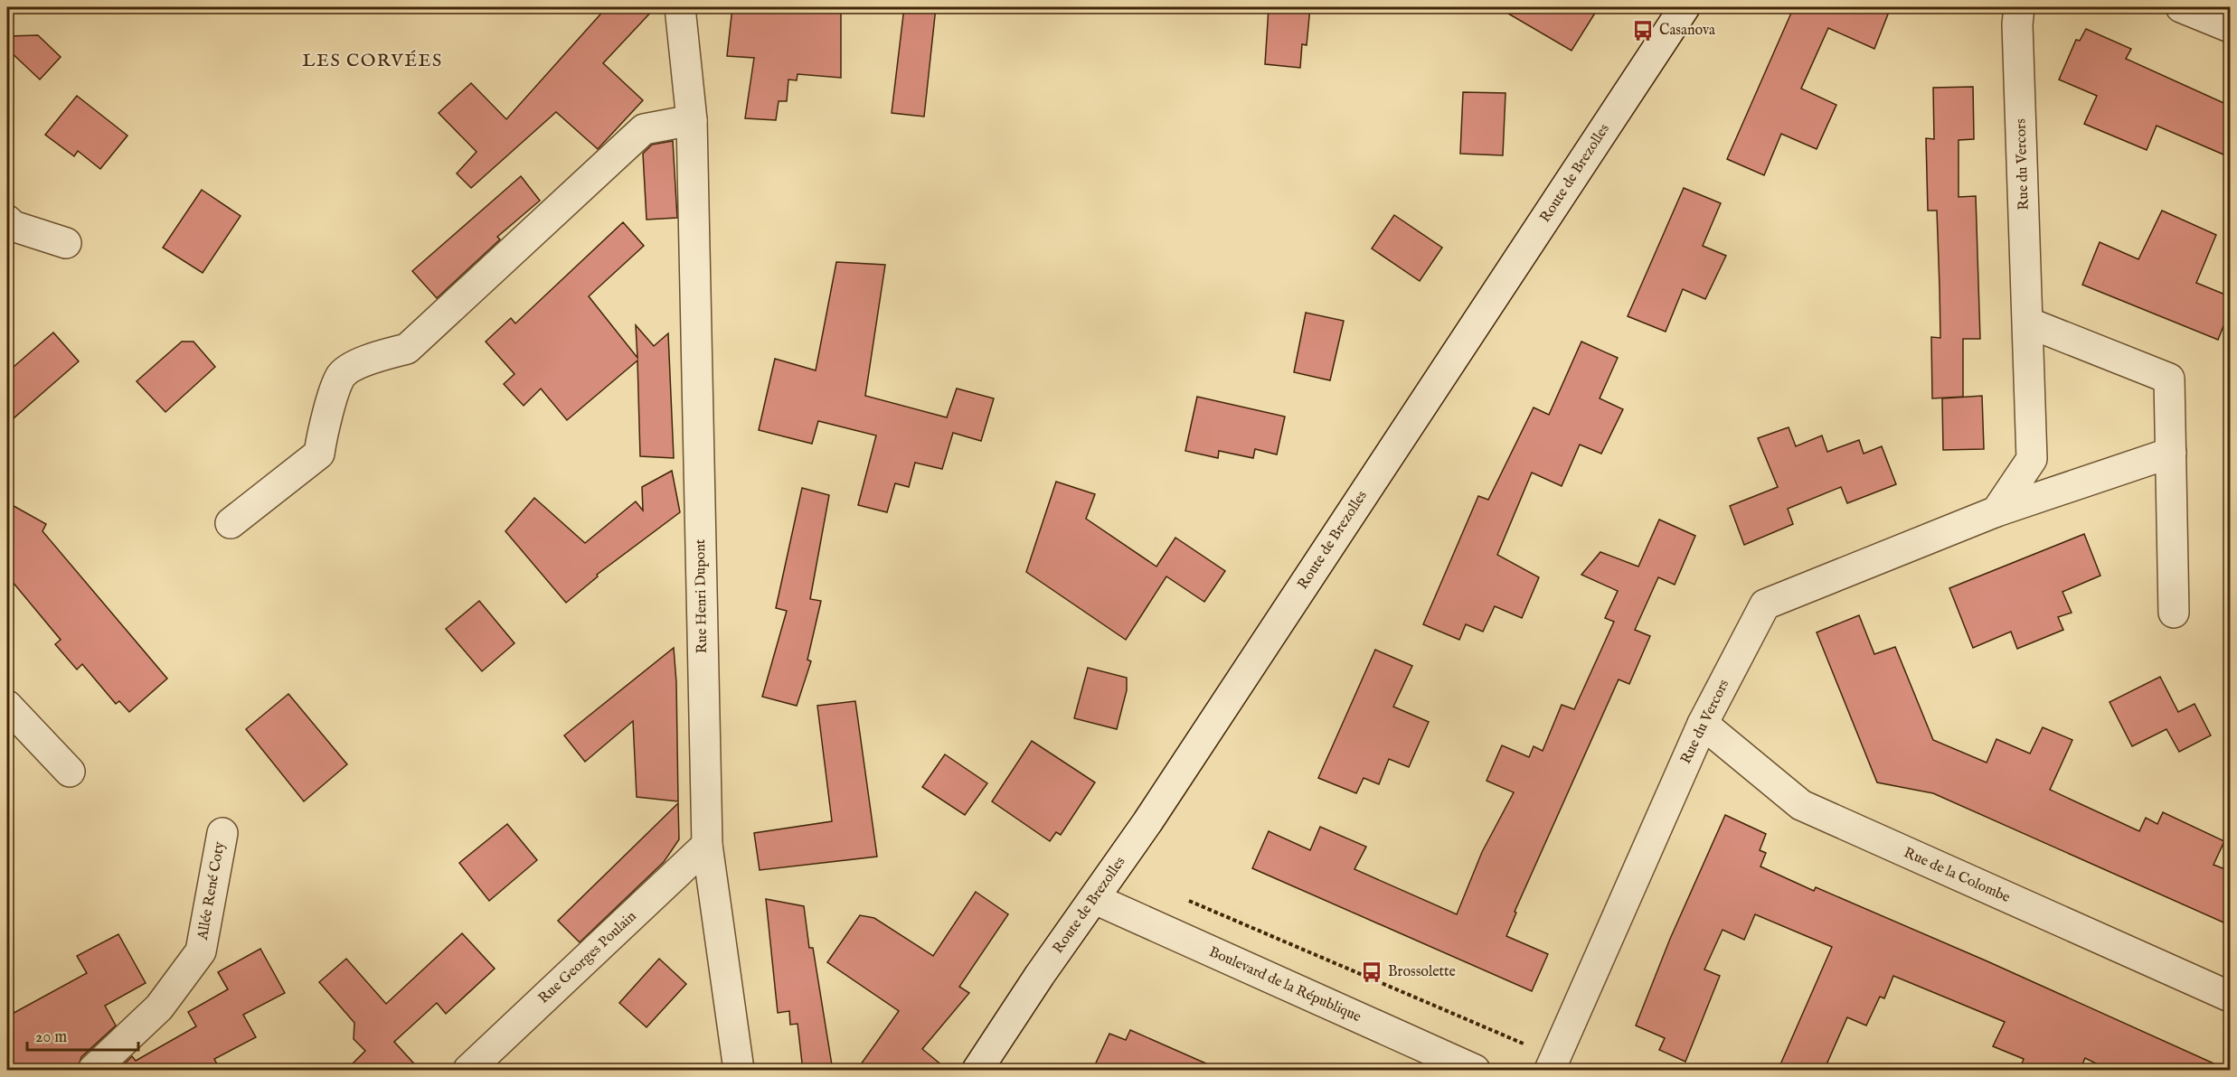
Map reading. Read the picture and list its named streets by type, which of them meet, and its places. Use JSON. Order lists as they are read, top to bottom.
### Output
{
  "streets": {
    "street": [
      "Rue du Vercors",
      "Route de Brezolles",
      "Rue Henri Dupont",
      "Rue de la Colombe",
      "Allée René Coty",
      "Rue Georges Poulain",
      "Boulevard de la République"
    ]
  },
  "crossings": [
    ["Rue du Vercors", "Rue de la Colombe"],
    ["Route de Brezolles", "Boulevard de la République"],
    ["Rue Henri Dupont", "Rue Georges Poulain"]
  ],
  "districts": ["LES CORVÉES"],
  "places": {
    "bus stop": ["Casanova", "Brossolette"]
  },
  "scale_bar": "20 m"
}
